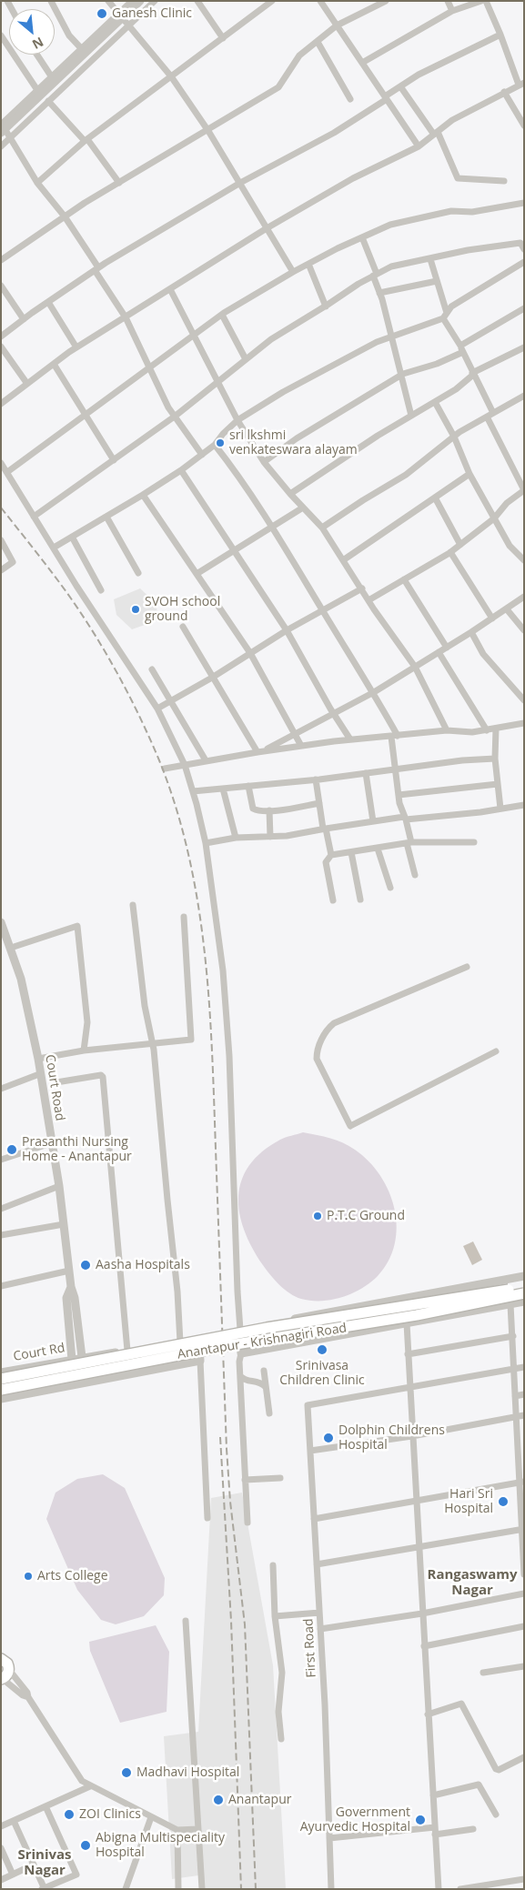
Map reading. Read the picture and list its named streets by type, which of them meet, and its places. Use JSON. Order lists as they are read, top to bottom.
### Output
{
  "streets": {
    "highway": ["Anantapur - Krishnagiri Road"],
    "street": ["Court Road", "Court Rd", "First Road"]
  },
  "crossings": [
    ["Court Road", "Court Rd"]
  ],
  "districts": ["Rangaswamy Nagar", "Srinivas Nagar"],
  "places": [
    "Ganesh Clinic",
    "sri lkshmi venkateswara alayam",
    "SVOH school ground",
    "Prasanthi Nursing Home - Anantapur",
    "P.T.C Ground",
    "Aasha Hospitals",
    "Srinivasa Children Clinic",
    "Dolphin Childrens Hospital",
    "Hari Sri Hospital",
    "Arts College",
    "Madhavi Hospital",
    "Anantapur",
    "ZOI Clinics",
    "Government Ayurvedic Hospital",
    "Abigna Multispeciality Hospital"
  ],
  "north": "bottom right"
}
